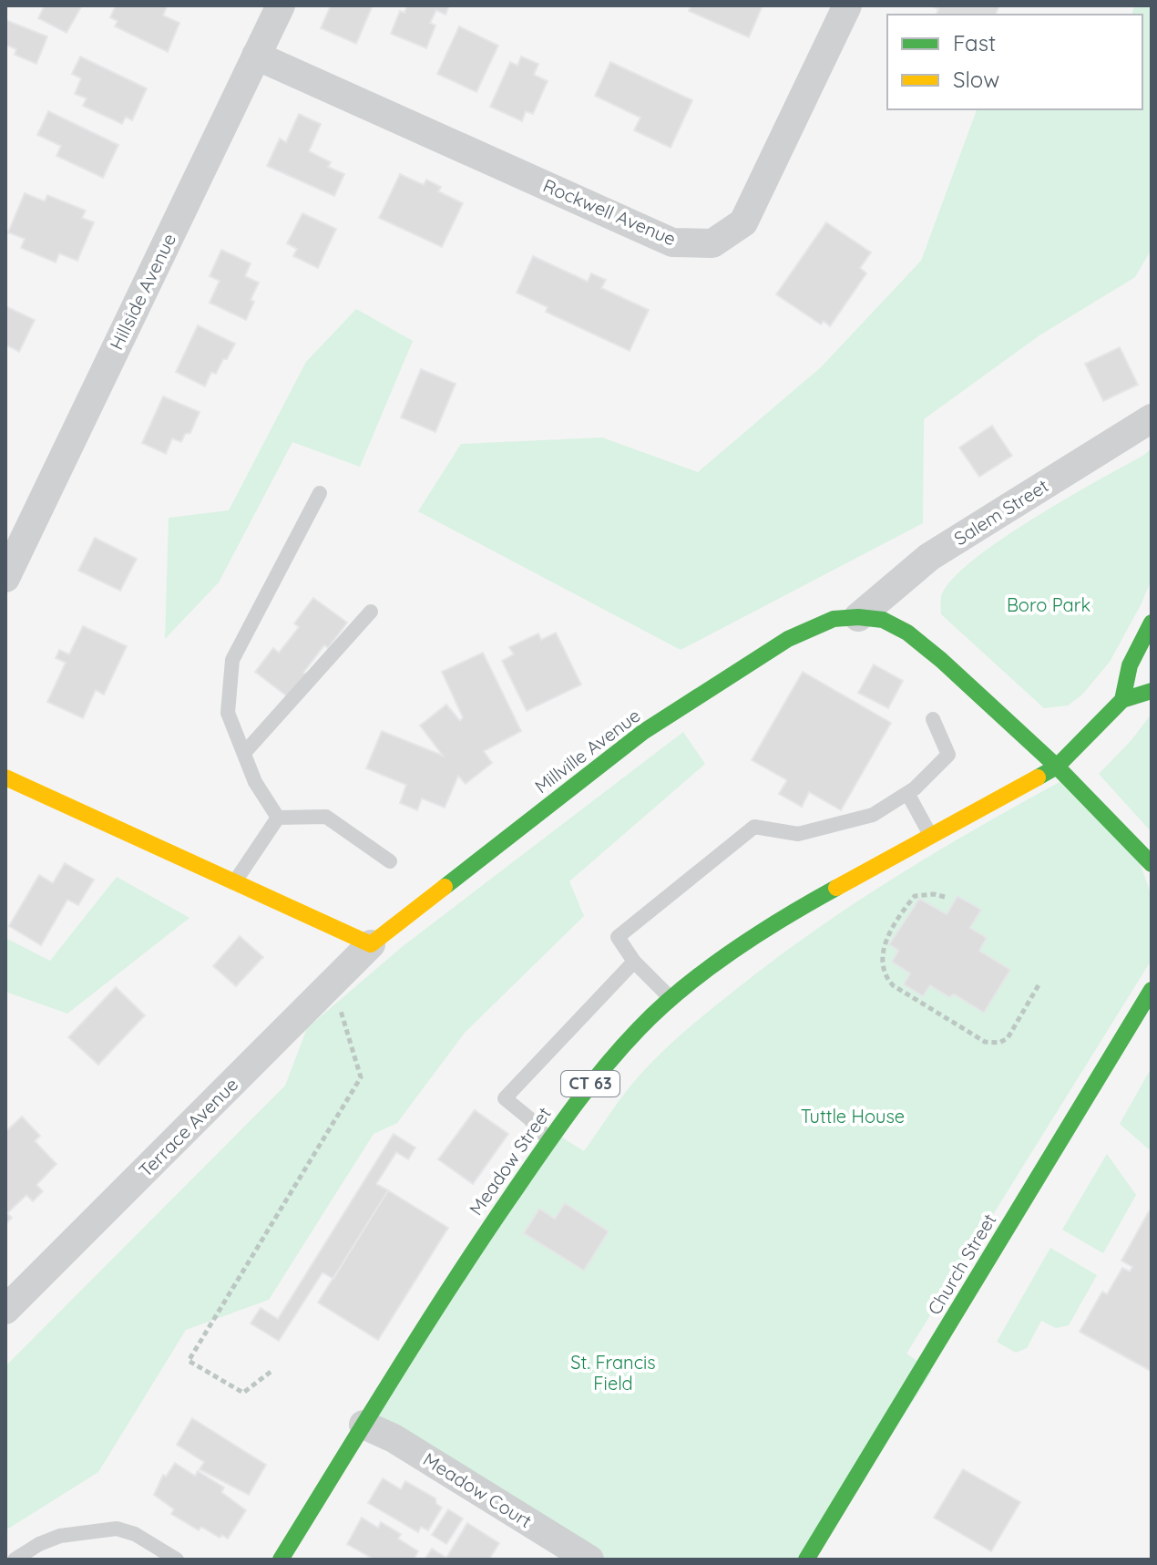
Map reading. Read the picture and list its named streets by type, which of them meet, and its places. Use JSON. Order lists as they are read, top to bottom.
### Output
{
  "streets": {
    "street": [
      "Rockwell Avenue",
      "Hillside Avenue",
      "Salem Street",
      "Millville Avenue",
      "CT 63",
      "Terrace Avenue",
      "Meadow Street",
      "Church Street",
      "Meadow Court"
    ]
  },
  "crossings": [
    ["Rockwell Avenue", "Hillside Avenue"],
    ["Salem Street", "Millville Avenue"],
    ["Millville Avenue", "CT 63"],
    ["Millville Avenue", "Terrace Avenue"],
    ["Millville Avenue", "Meadow Street"],
    ["CT 63", "Meadow Street"],
    ["Meadow Street", "Meadow Court"]
  ],
  "parks": ["Boro Park", "Tuttle House", "St. Francis Field"],
  "legend": ["Fast", "Slow"]
}
